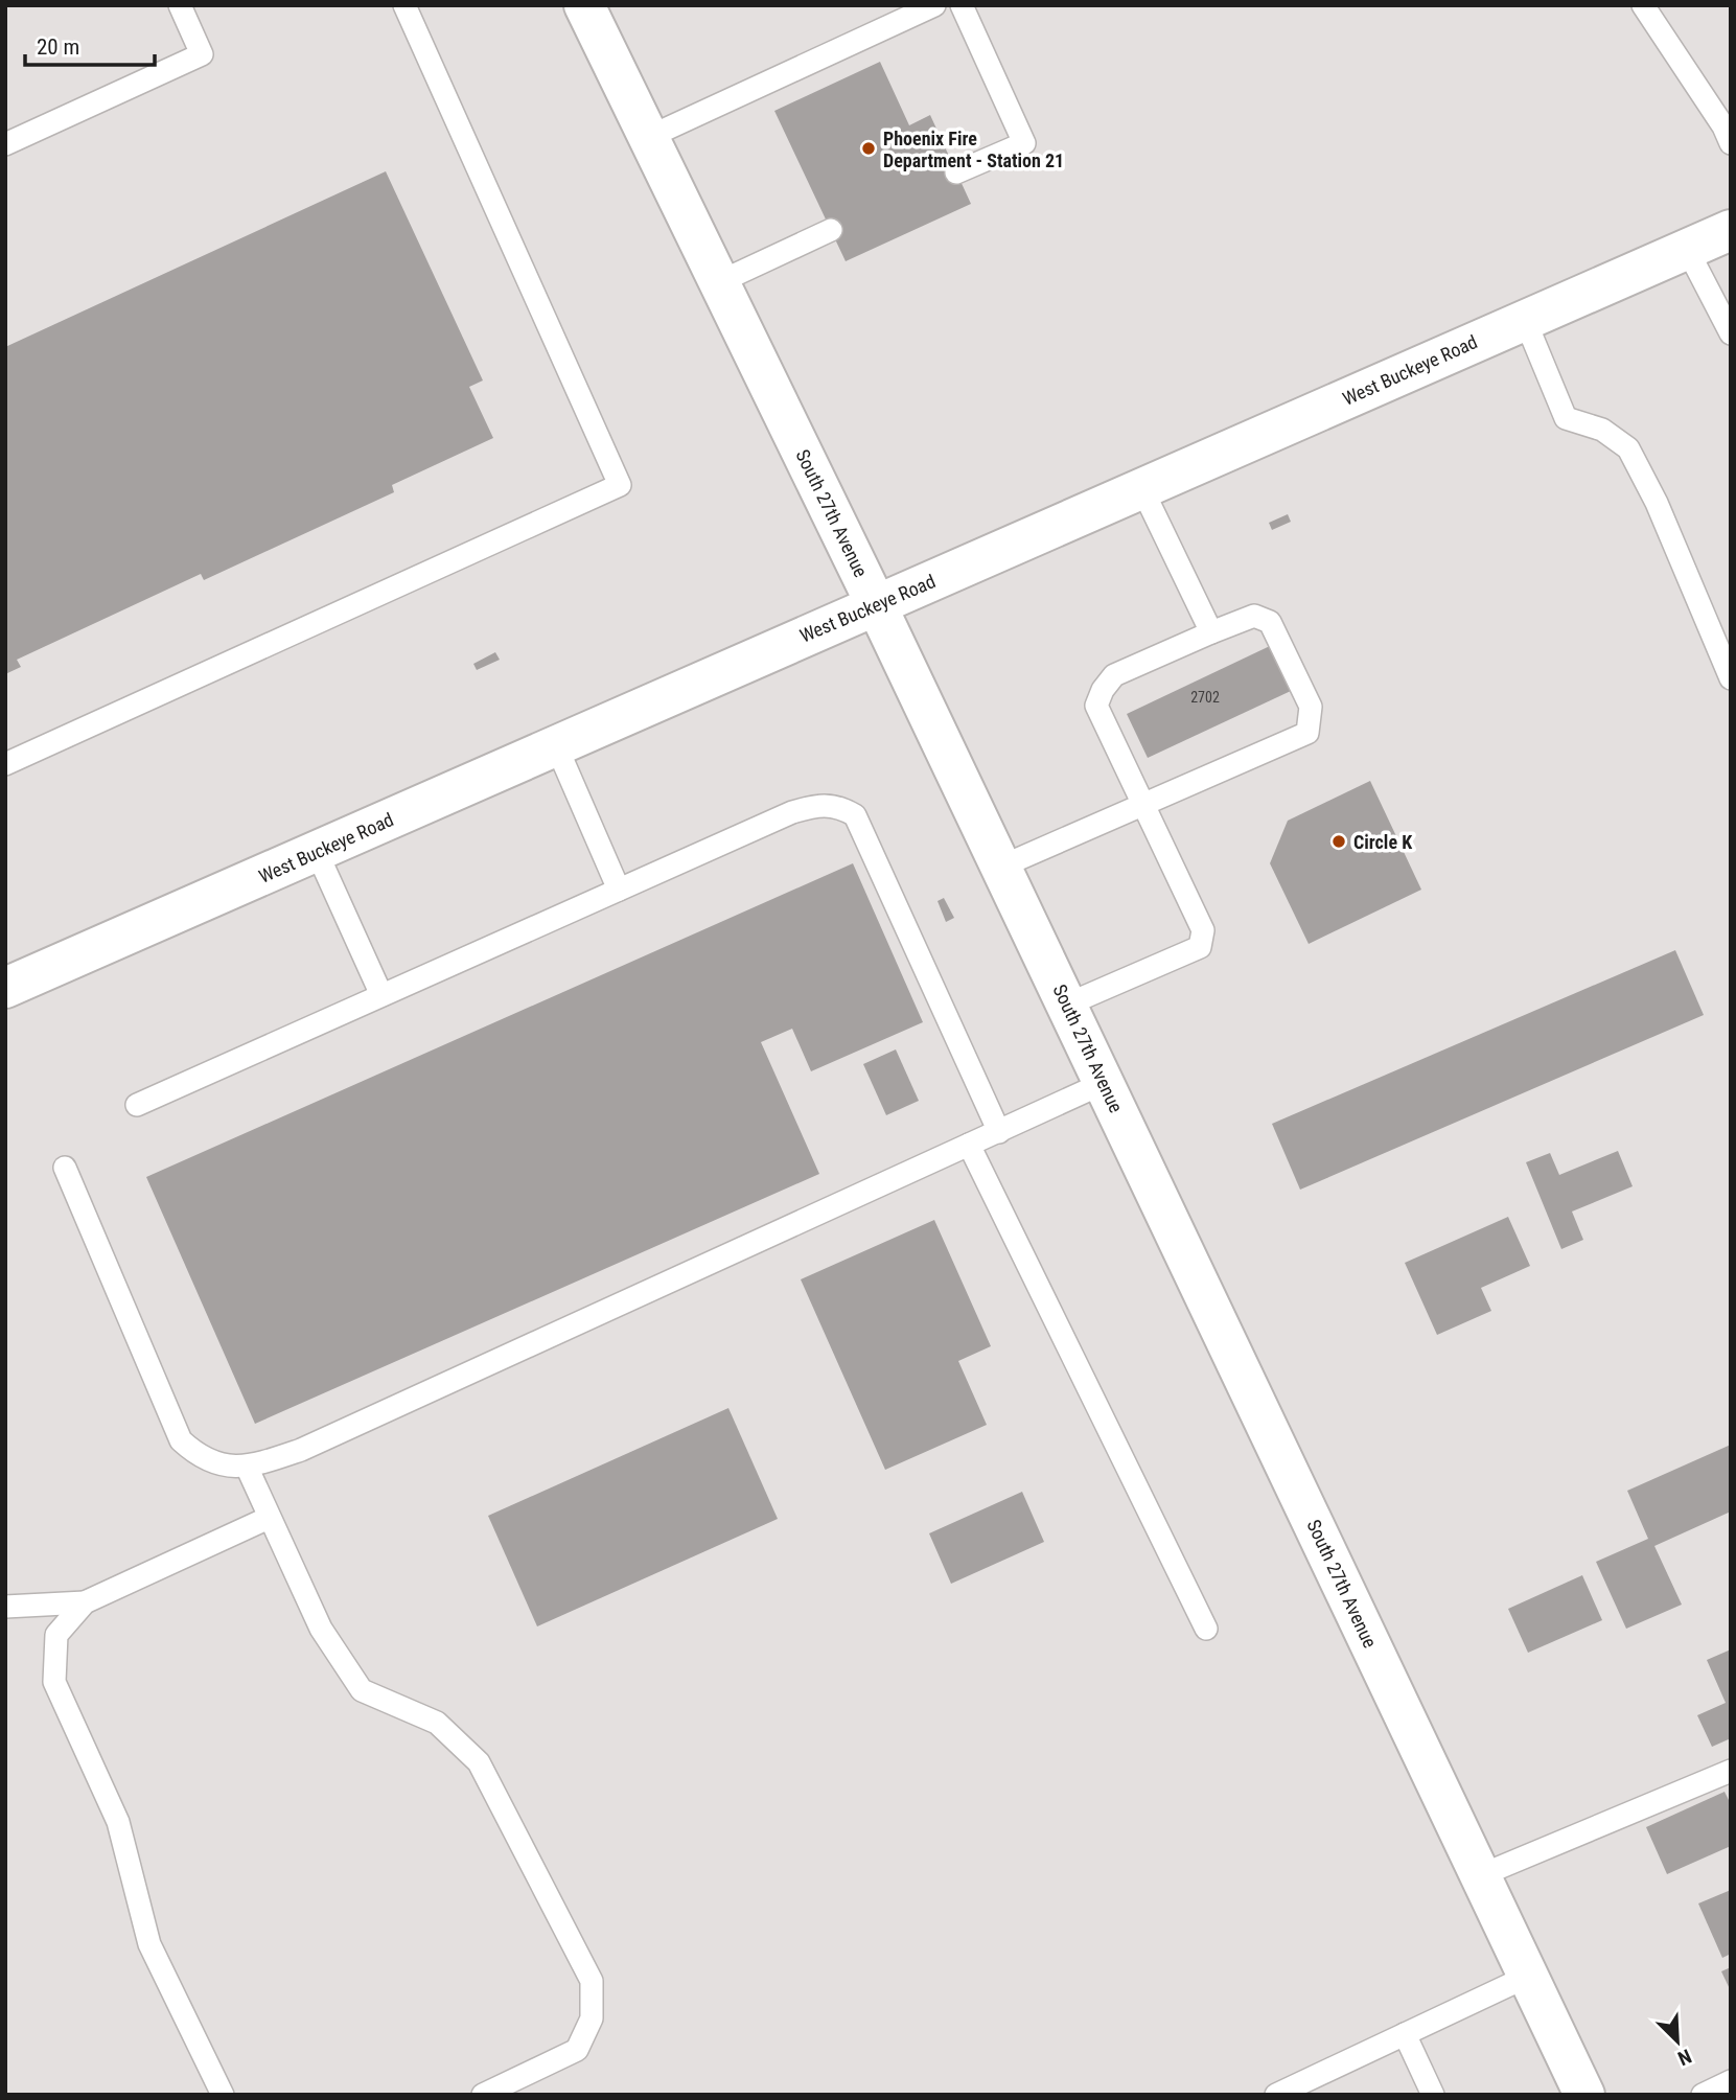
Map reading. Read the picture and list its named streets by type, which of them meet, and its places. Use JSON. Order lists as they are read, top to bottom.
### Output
{
  "streets": {
    "main road": ["West Buckeye Road", "South 27th Avenue"]
  },
  "crossings": [
    ["West Buckeye Road", "South 27th Avenue"]
  ],
  "places": ["Phoenix Fire Department - Station 21", "Circle K"],
  "house_numbers": ["2702"],
  "scale_bar": "20 m",
  "north": "bottom right"
}
